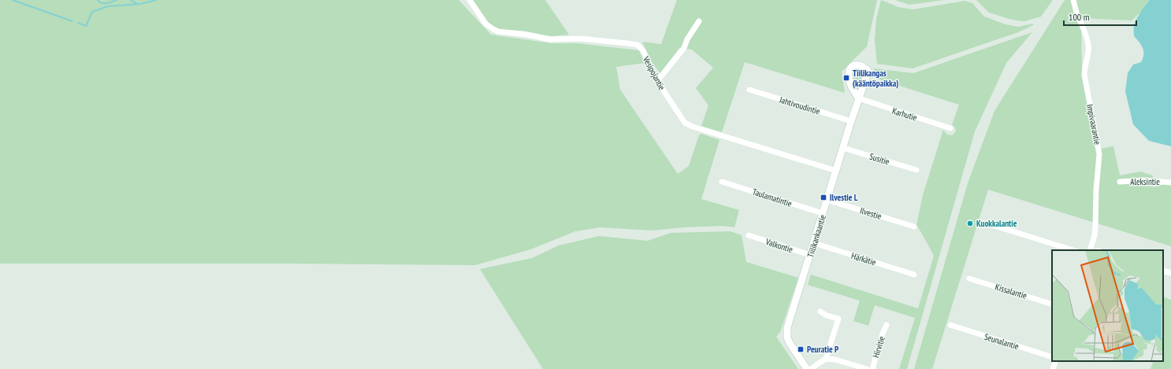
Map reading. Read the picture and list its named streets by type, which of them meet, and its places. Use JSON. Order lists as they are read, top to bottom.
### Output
{
  "streets": {
    "street": [
      "Vesipojantie",
      "Jahtivoudintie",
      "Karhutie",
      "Impivaarantie",
      "Susitie",
      "Aleksintie",
      "Taulamatintie",
      "Ilvestie",
      "Tiilikankaantie",
      "Valkontie",
      "Härkätie",
      "Kissalantie",
      "Seunalantie",
      "Hirvitie"
    ]
  },
  "crossings": [
    ["Vesipojantie", "Tiilikankaantie"],
    ["Jahtivoudintie", "Tiilikankaantie"],
    ["Karhutie", "Tiilikankaantie"],
    ["Susitie", "Tiilikankaantie"],
    ["Taulamatintie", "Tiilikankaantie"],
    ["Ilvestie", "Tiilikankaantie"],
    ["Tiilikankaantie", "Valkontie"],
    ["Tiilikankaantie", "Härkätie"]
  ],
  "places": {
    "transit": ["Tiilikangas (kääntöpaikka)", "Ilvestie L", "Peuratie P"],
    "other": ["Kuokkalantie"]
  },
  "scale_bar": "100 m"
}
